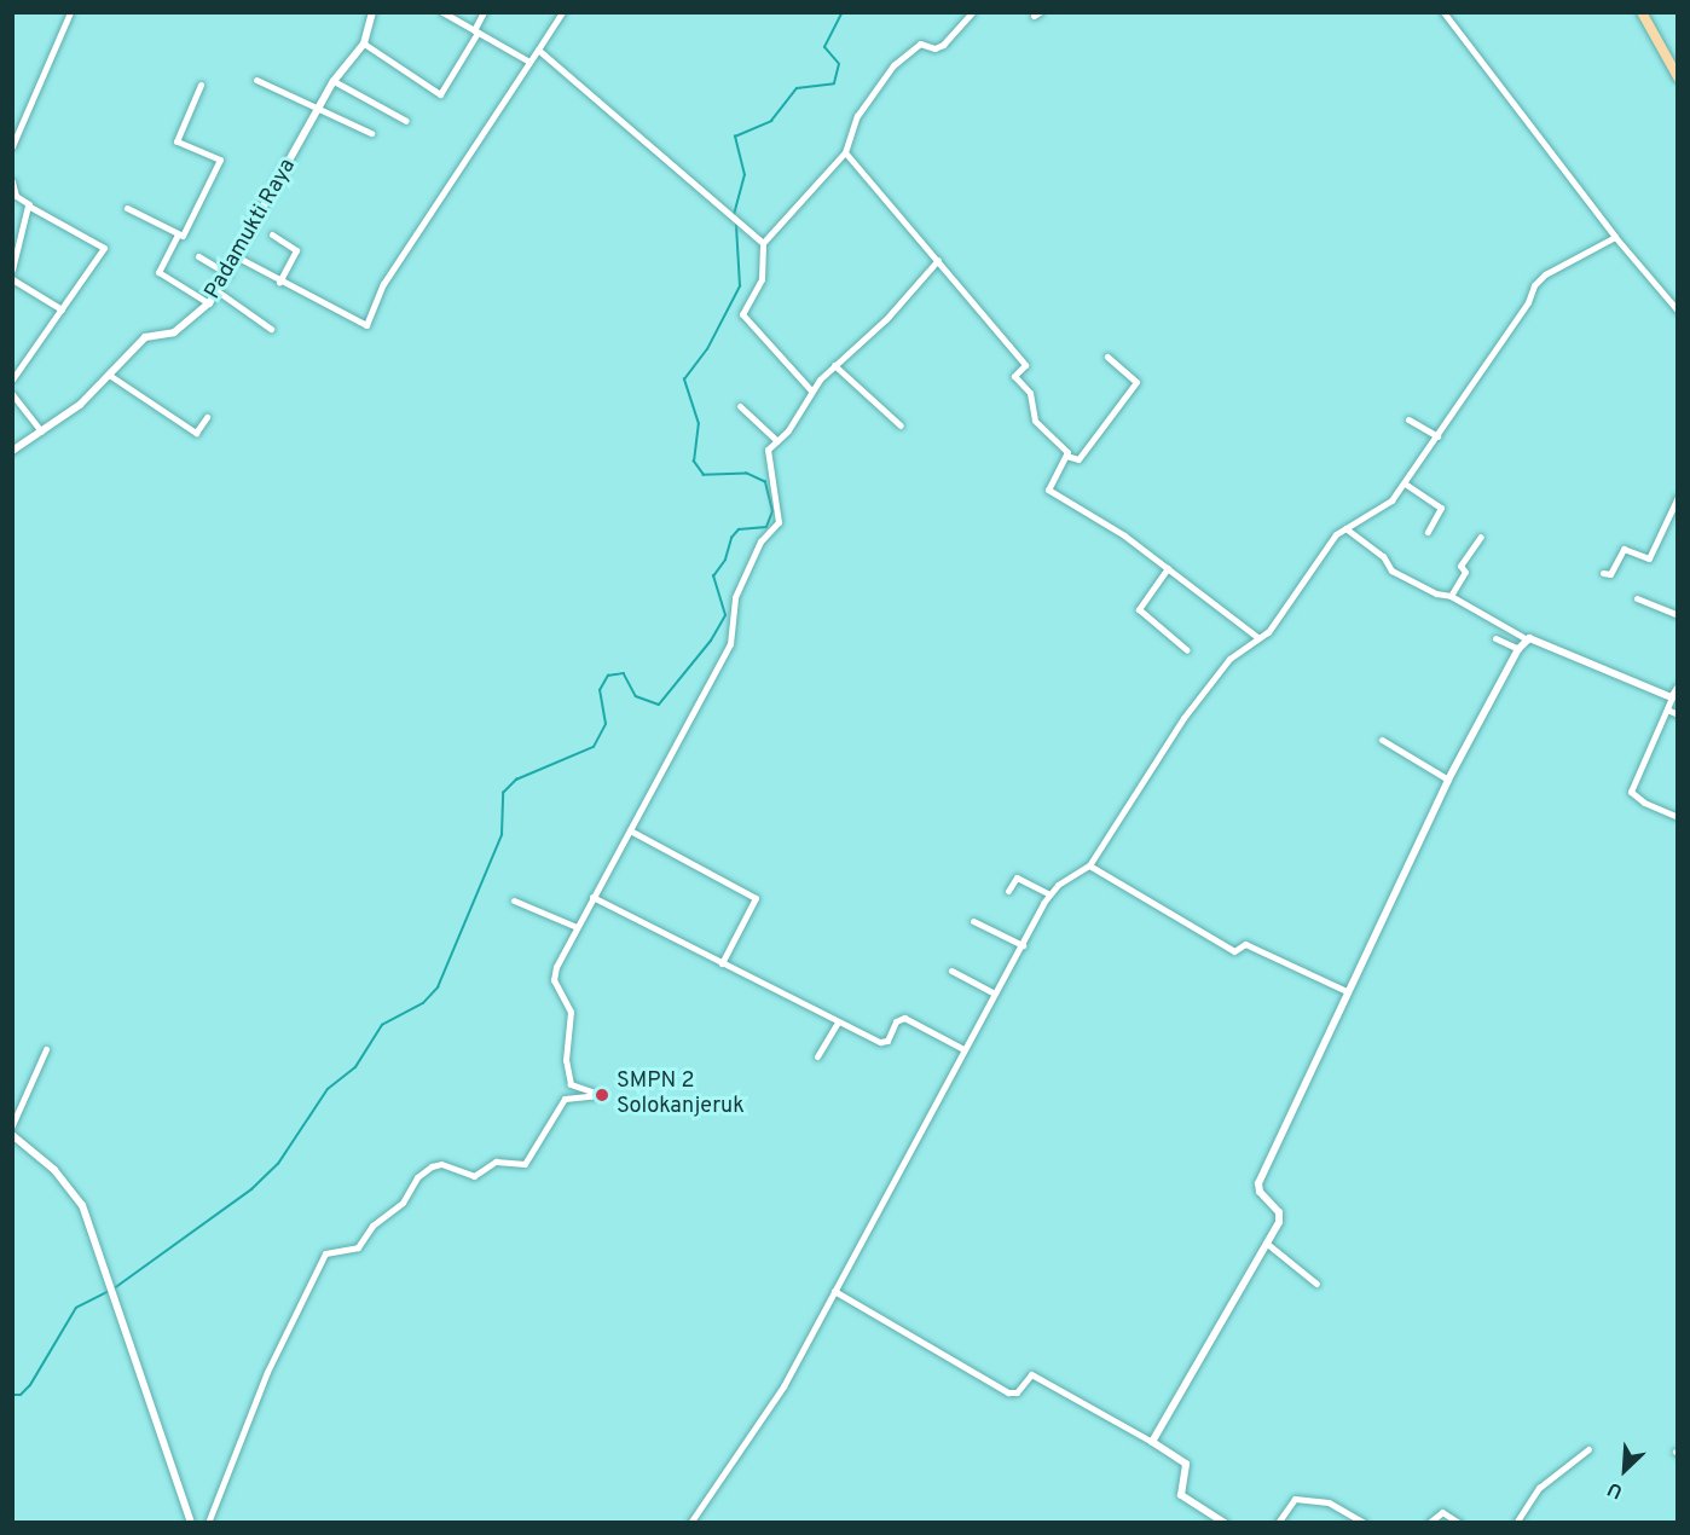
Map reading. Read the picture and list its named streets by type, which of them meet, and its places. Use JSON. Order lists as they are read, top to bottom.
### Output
{
  "streets": {
    "street": ["Padamukti Raya"]
  },
  "places": ["SMPN 2 Solokanjeruk"],
  "north": "bottom left"
}
